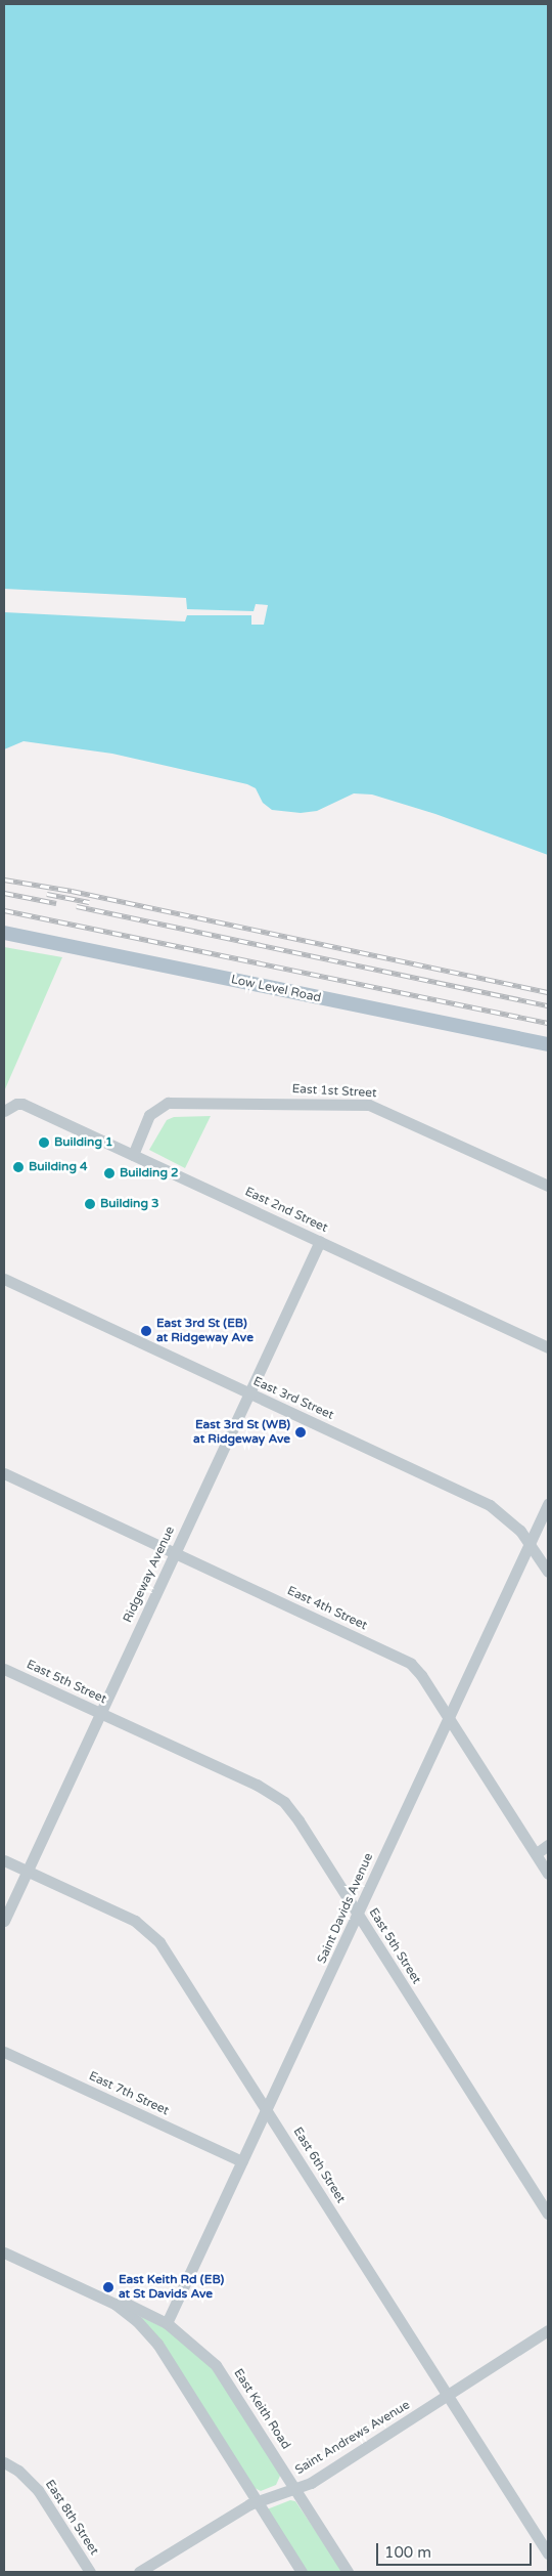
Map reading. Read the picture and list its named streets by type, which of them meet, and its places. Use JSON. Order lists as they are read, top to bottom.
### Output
{
  "streets": {
    "main road": ["Low Level Road"],
    "street": [
      "East 1st Street",
      "East 2nd Street",
      "East 3rd Street",
      "Ridgeway Avenue",
      "East 4th Street",
      "East 5th Street",
      "Saint Davids Avenue",
      "East 7th Street",
      "East 6th Street",
      "East Keith Road",
      "Saint Andrews Avenue",
      "East 8th Street"
    ]
  },
  "crossings": [
    ["East 1st Street", "East 2nd Street"],
    ["East 2nd Street", "Ridgeway Avenue"],
    ["East 3rd Street", "Ridgeway Avenue"],
    ["East 3rd Street", "Saint Davids Avenue"],
    ["Ridgeway Avenue", "East 4th Street"],
    ["Ridgeway Avenue", "East 5th Street"],
    ["Ridgeway Avenue", "East 6th Street"],
    ["East 4th Street", "Saint Davids Avenue"],
    ["East 5th Street", "Saint Davids Avenue"],
    ["Saint Davids Avenue", "East 7th Street"],
    ["Saint Davids Avenue", "East 6th Street"],
    ["Saint Davids Avenue", "East Keith Road"],
    ["East 6th Street", "Saint Andrews Avenue"],
    ["East Keith Road", "Saint Andrews Avenue"]
  ],
  "places": [
    "Building 1",
    "Building 4",
    "Building 2",
    "Building 3",
    "East 3rd St (EB) at Ridgeway Ave",
    "East 3rd St (WB) at Ridgeway Ave",
    "East Keith Rd (EB) at St Davids Ave"
  ],
  "scale_bar": "100 m"
}
